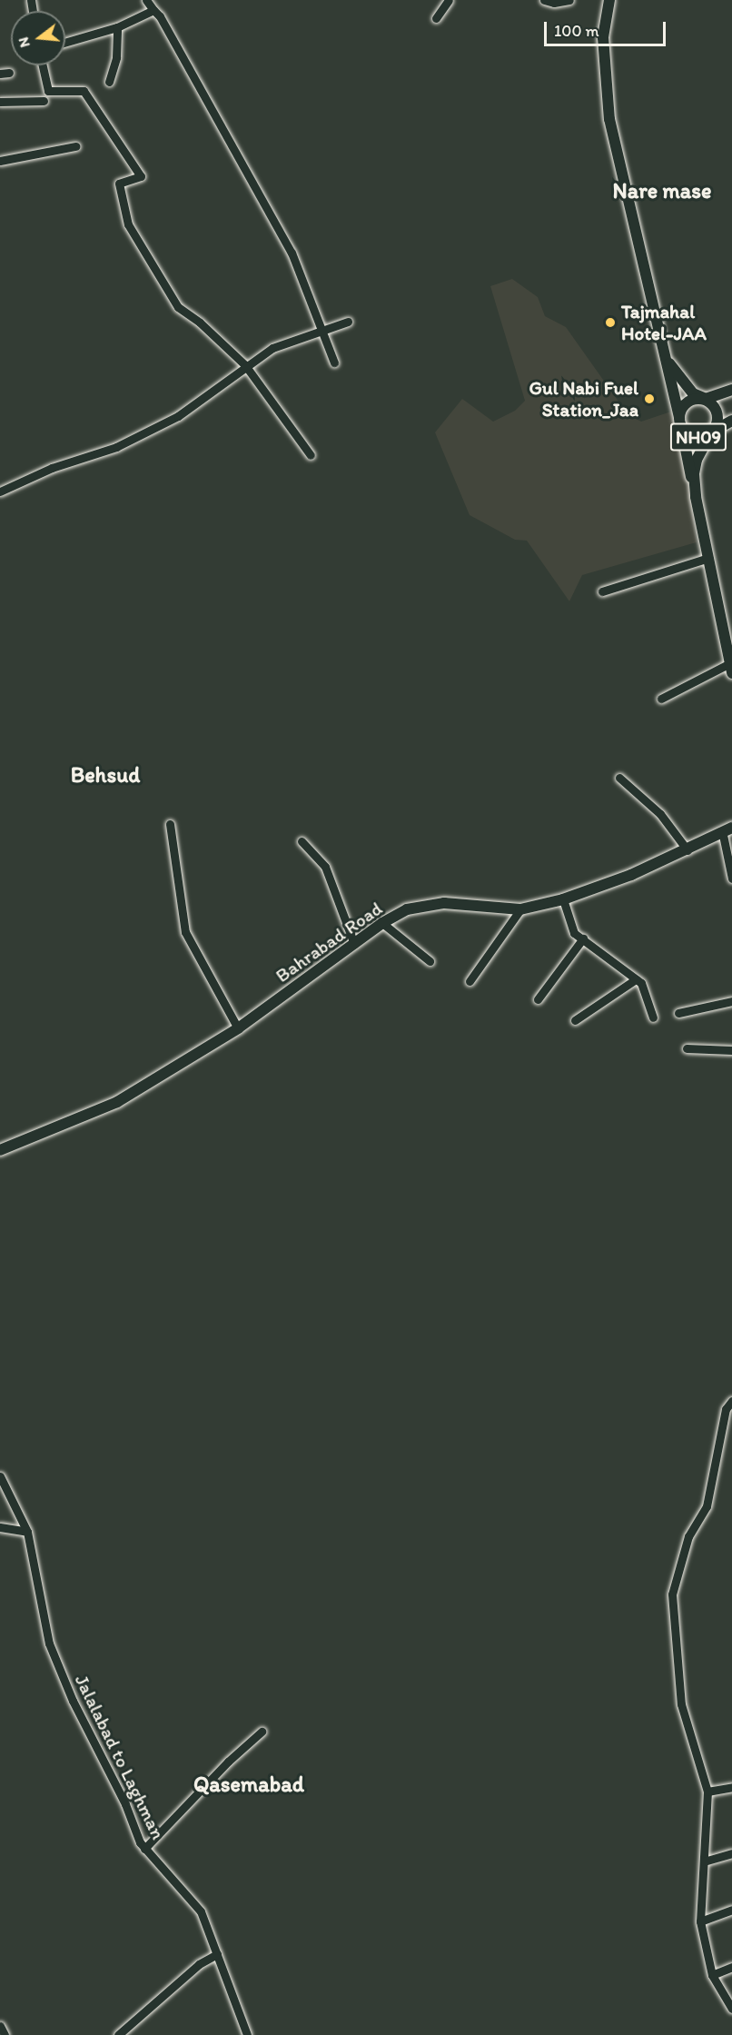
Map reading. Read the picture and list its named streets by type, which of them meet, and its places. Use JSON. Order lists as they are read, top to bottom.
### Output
{
  "streets": {
    "main road": ["NH09", "Bahrabad Road"],
    "street": ["Jalalabad to Laghman"]
  },
  "districts": ["Nare mase", "Behsud", "Qasemabad"],
  "places": ["Tajmahal Hotel-JAA", "Gul Nabi Fuel Station_Jaa"],
  "scale_bar": "100 m",
  "north": "left"
}
